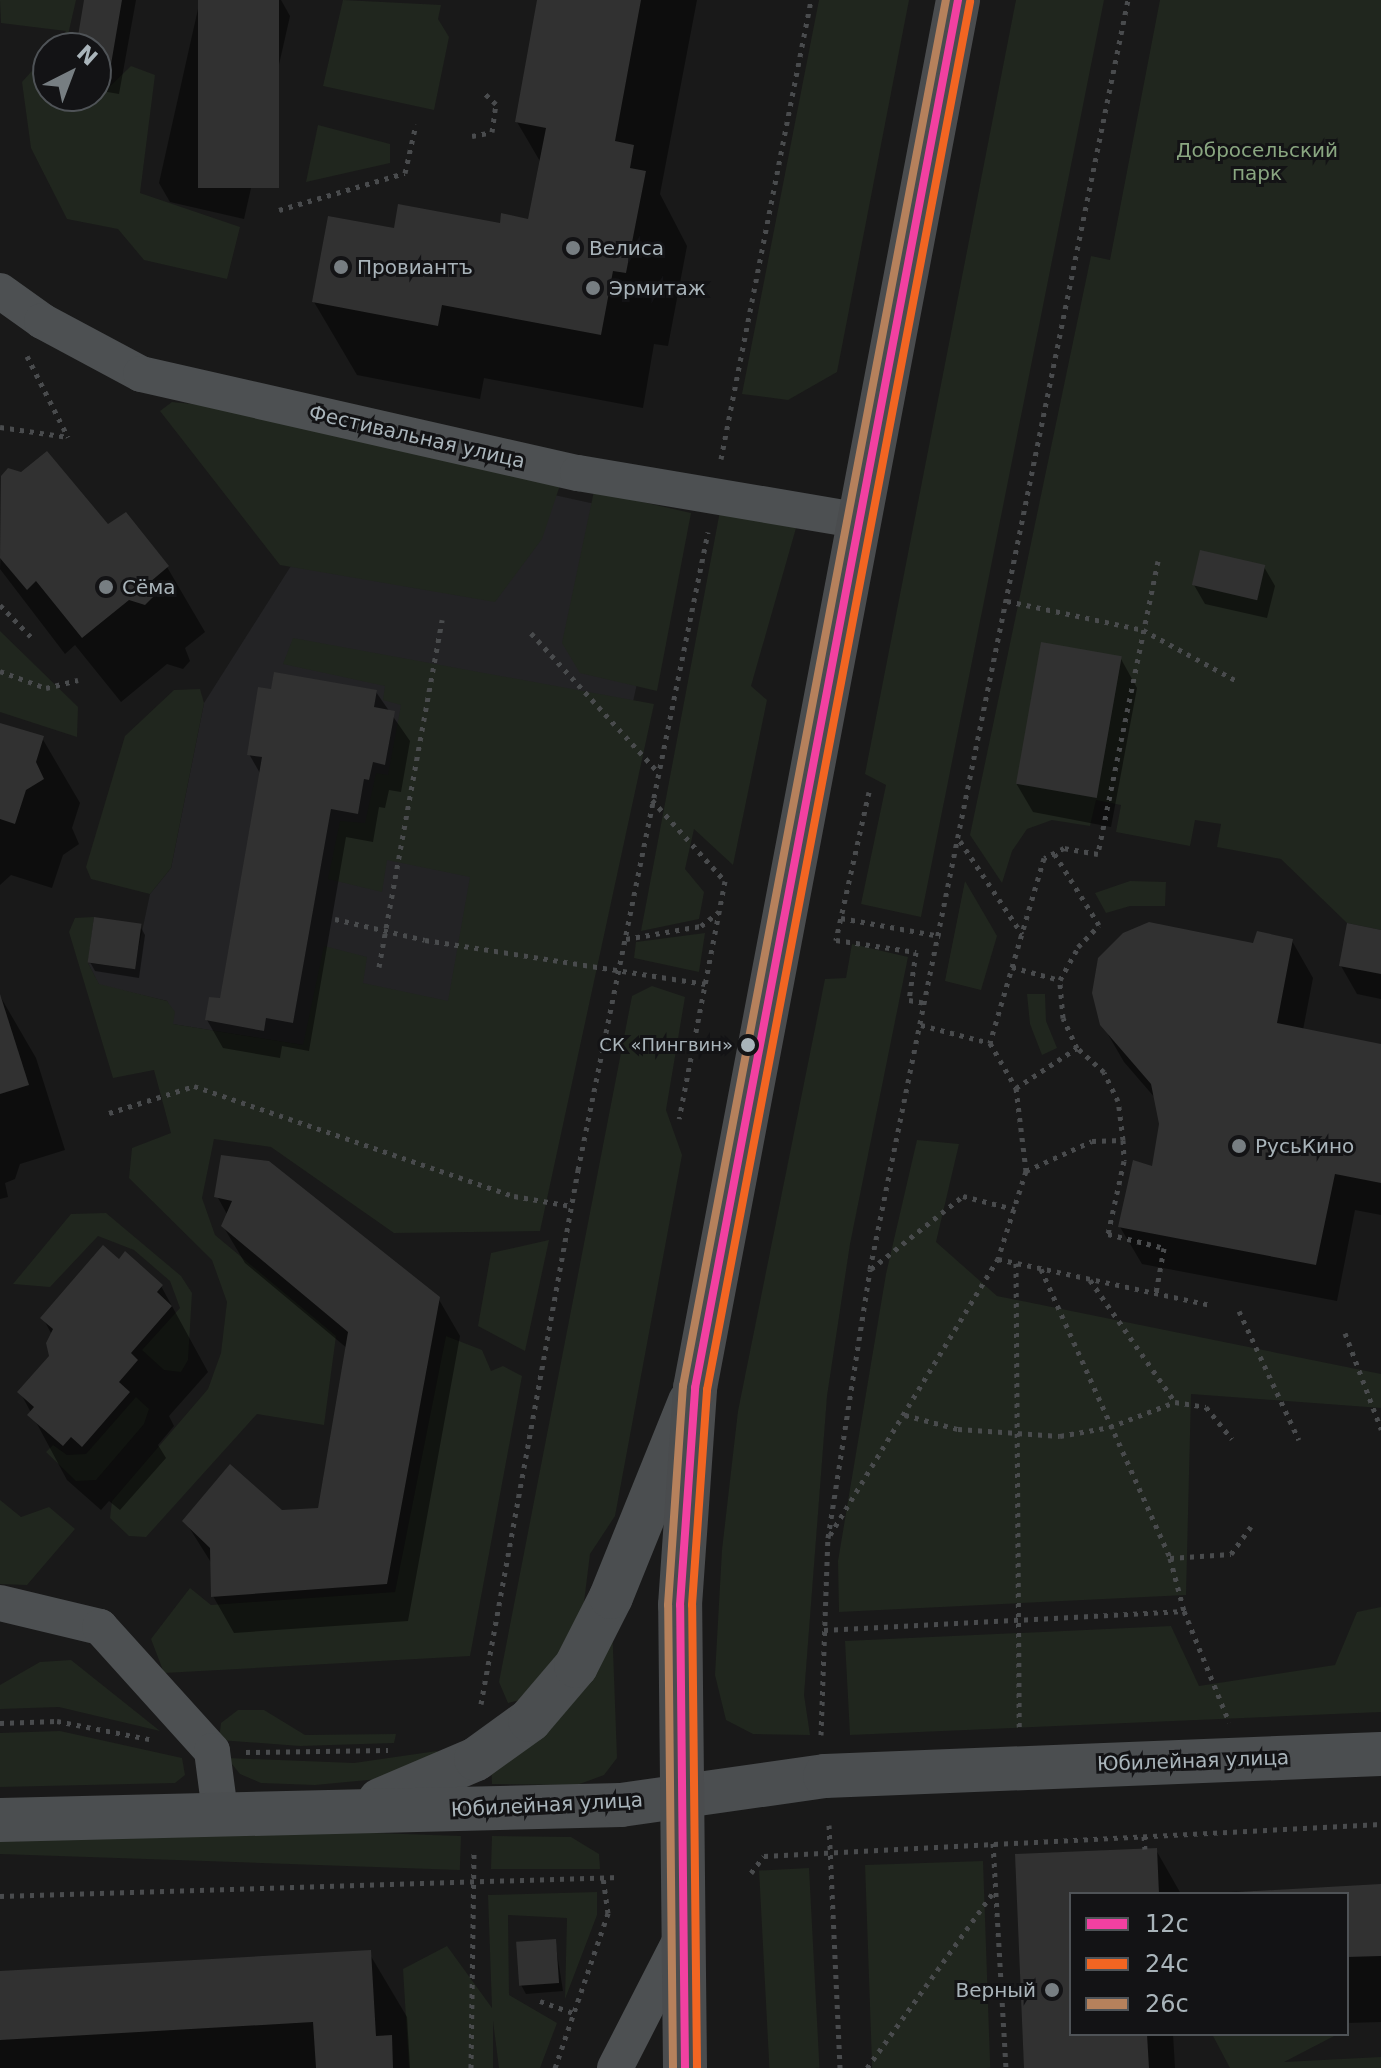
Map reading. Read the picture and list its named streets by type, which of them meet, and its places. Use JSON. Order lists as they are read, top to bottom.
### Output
{
  "streets": {
    "main road": ["Юбилейная улица"],
    "street": ["Фестивальная улица"]
  },
  "parks": ["Добросельский парк"],
  "places": [
    "Велиса",
    "Провиантъ",
    "Эрмитаж",
    "Сёма",
    "СК «Пингвин»",
    "РусьКино",
    "Верный"
  ],
  "lines": ["transit line 12с", "transit line 26c", "transit line 24с"],
  "legend": ["12с", "24с", "26c"],
  "north": "top right"
}
